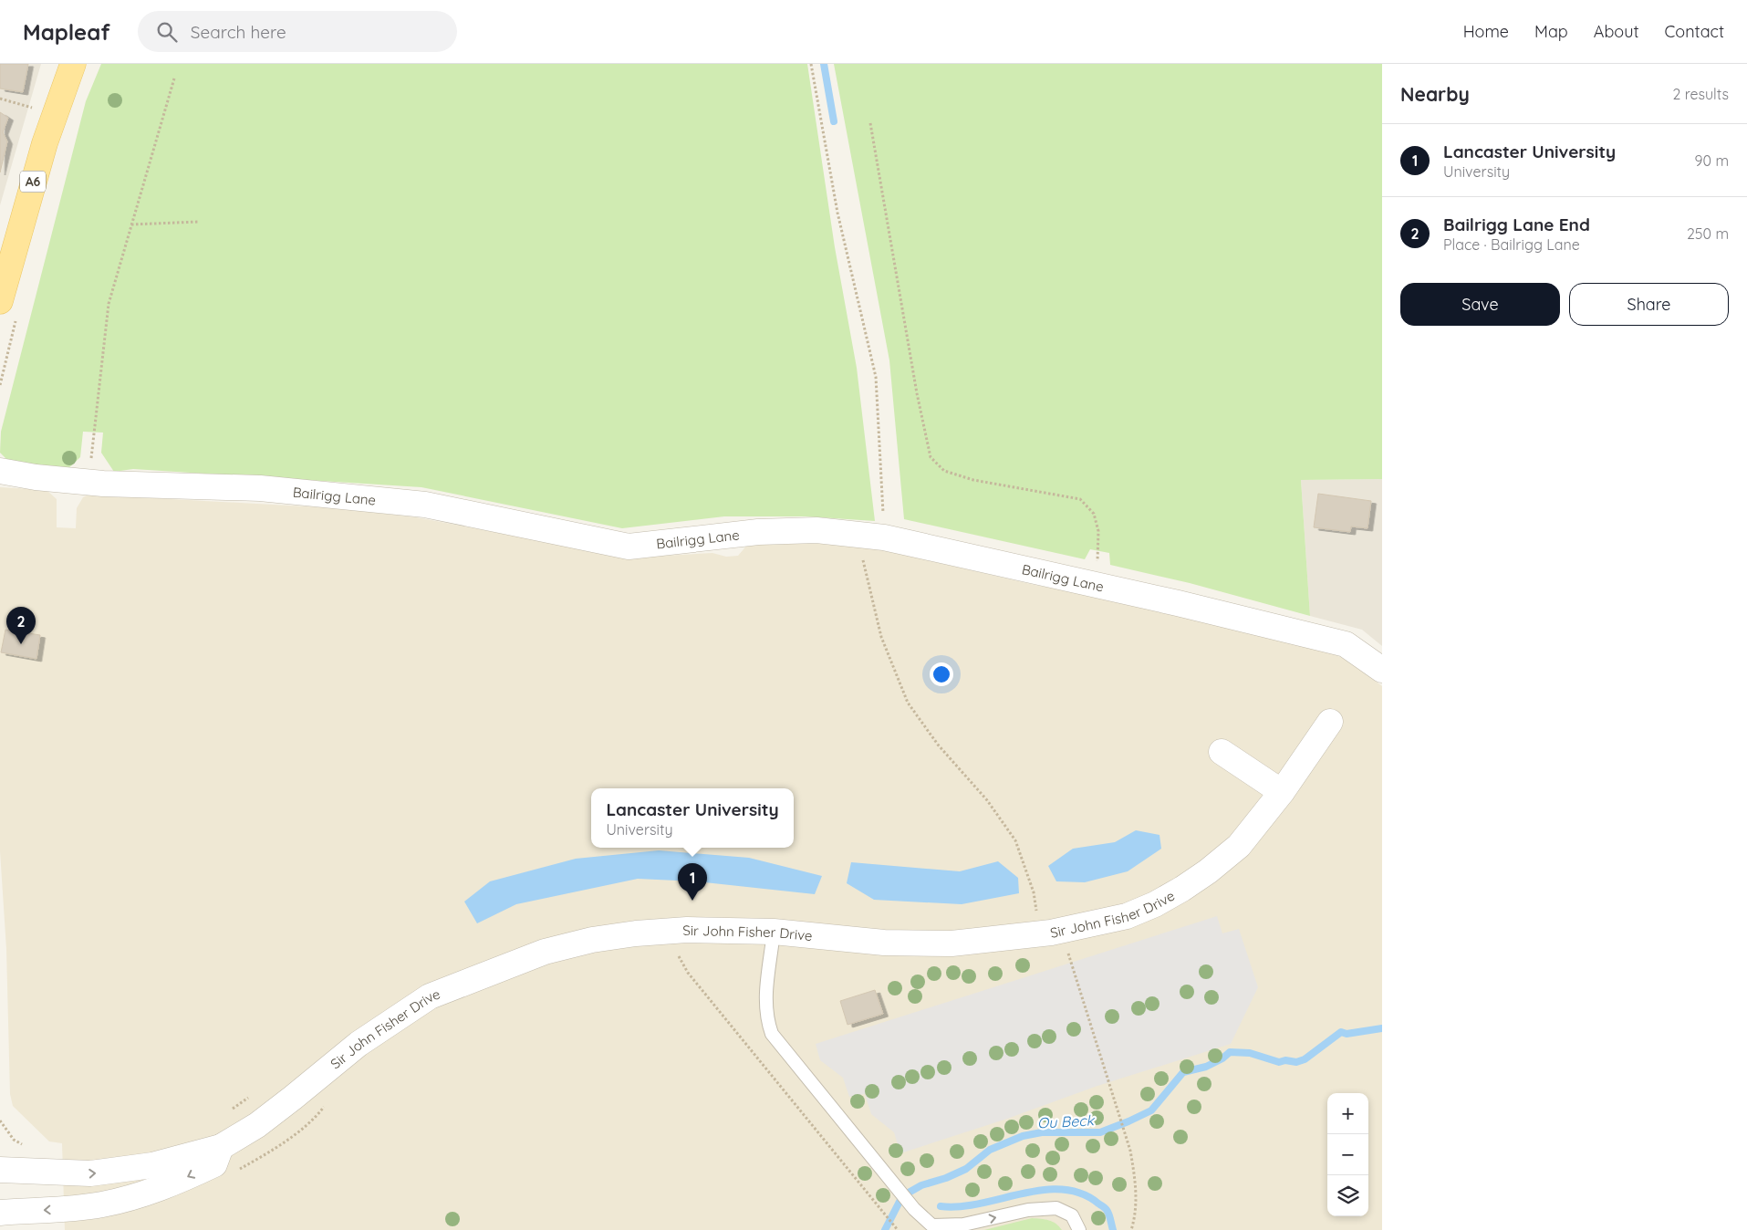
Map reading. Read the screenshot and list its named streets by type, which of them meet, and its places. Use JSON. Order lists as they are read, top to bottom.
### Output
{
  "streets": {
    "main road": ["A6"],
    "street": ["Bailrigg Lane", "Sir John Fisher Drive"]
  },
  "water": ["Ou Beck"],
  "page": {
    "header": "Mapleaf",
    "search": "Search here",
    "nav": [
      "Home",
      "Map",
      "About",
      "Contact"
    ],
    "heading": ["Nearby", "2 results"],
    "list": [
      {
        "mark": "1",
        "name": "Lancaster University",
        "note": "University",
        "value": "90 m"
      },
      {
        "mark": "2",
        "name": "Bailrigg Lane End",
        "note": "Place · Bailrigg Lane",
        "value": "250 m"
      }
    ],
    "buttons": ["Save", "Share"],
    "pins": ["2", "1"],
    "popup": ["Lancaster University", "University"],
    "map_buttons": ["+", "−"]
  }
}
